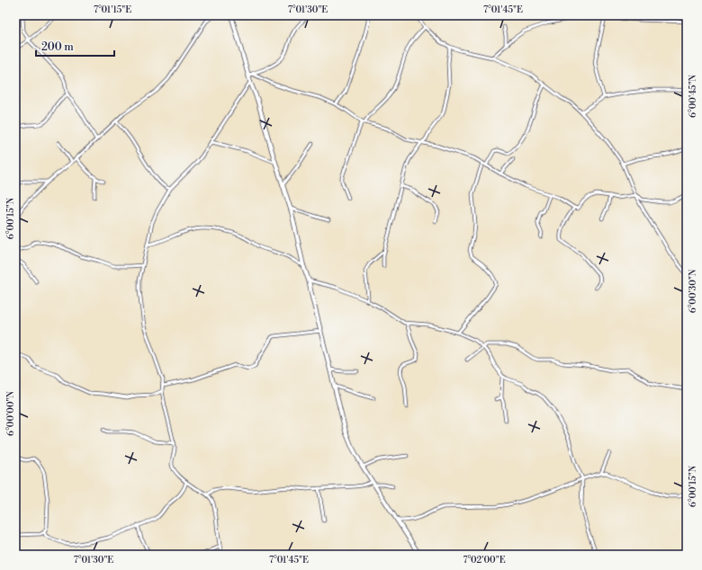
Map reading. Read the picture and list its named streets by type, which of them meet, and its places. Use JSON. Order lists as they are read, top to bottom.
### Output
{
  "scale_bar": "200 m",
  "coordinates": [
    "7°01'15\"E",
    "7°01'30\"E",
    "7°01'45\"E",
    "6°00'45\"N",
    "6°00'15\"N",
    "6°00'30\"N",
    "6°00'00\"N",
    "7°02'00\"E"
  ]
}
